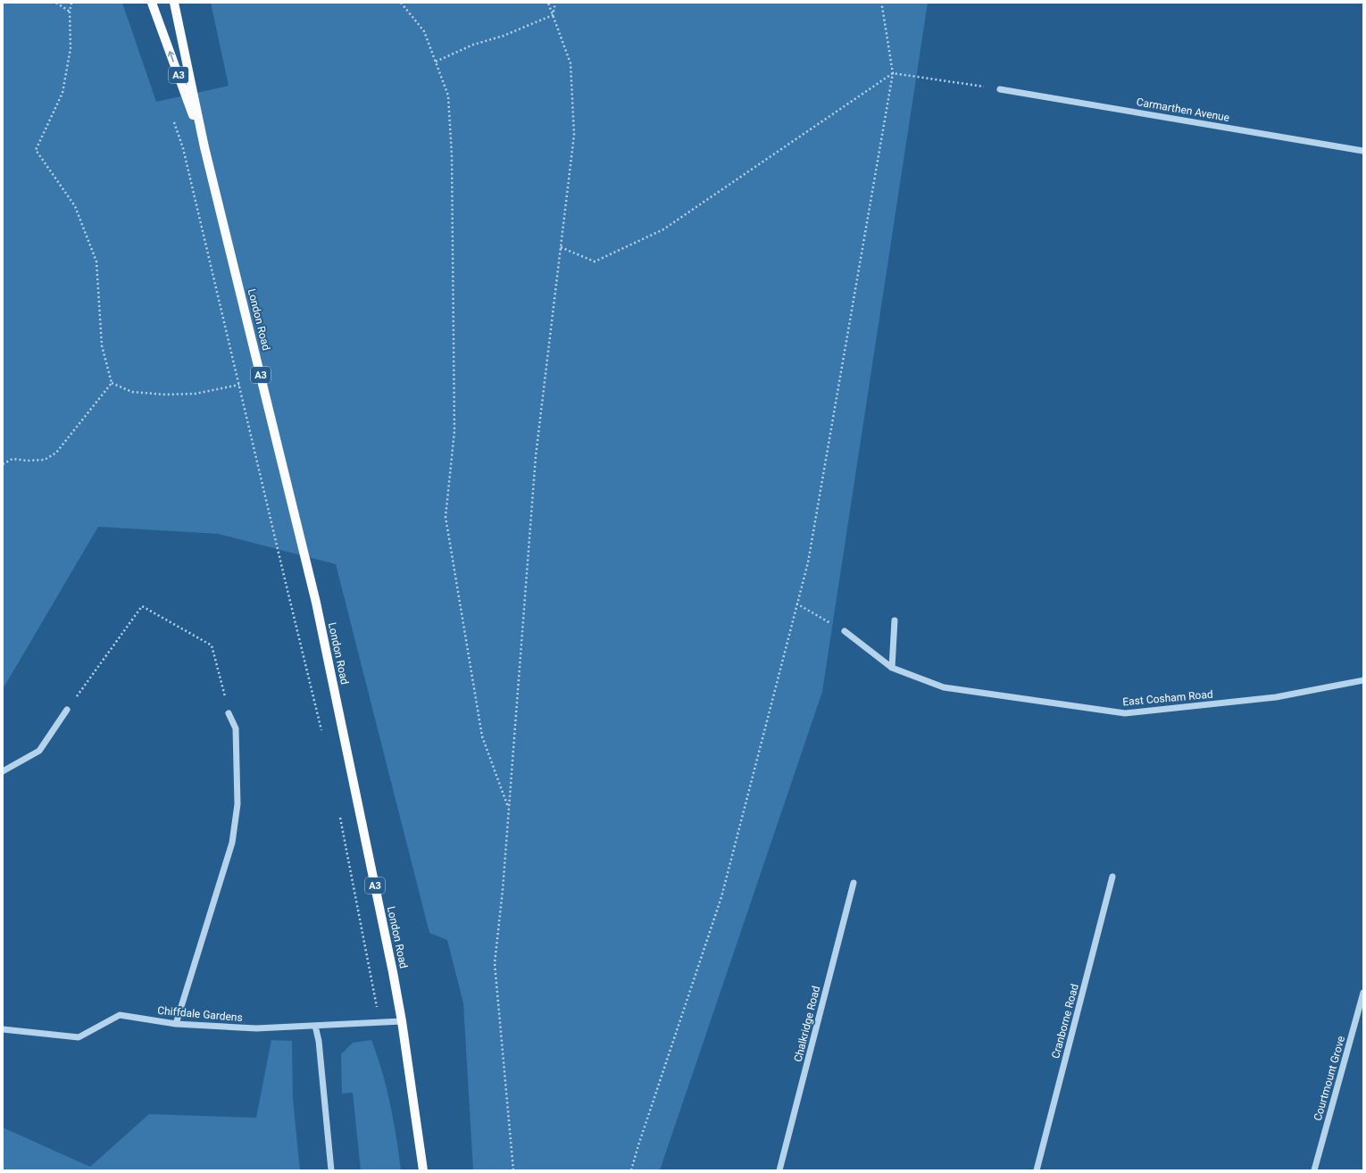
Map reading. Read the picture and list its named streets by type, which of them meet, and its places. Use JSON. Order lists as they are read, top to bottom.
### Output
{
  "streets": {
    "main road": ["A3", "London Road"],
    "street": [
      "Carmarthen Avenue",
      "East Cosham Road",
      "Chiffdale Gardens",
      "Cranborne Road",
      "Chalkridge Road",
      "Courtmount Grove"
    ]
  },
  "crossings": [
    ["London Road", "Chiffdale Gardens"]
  ]
}
